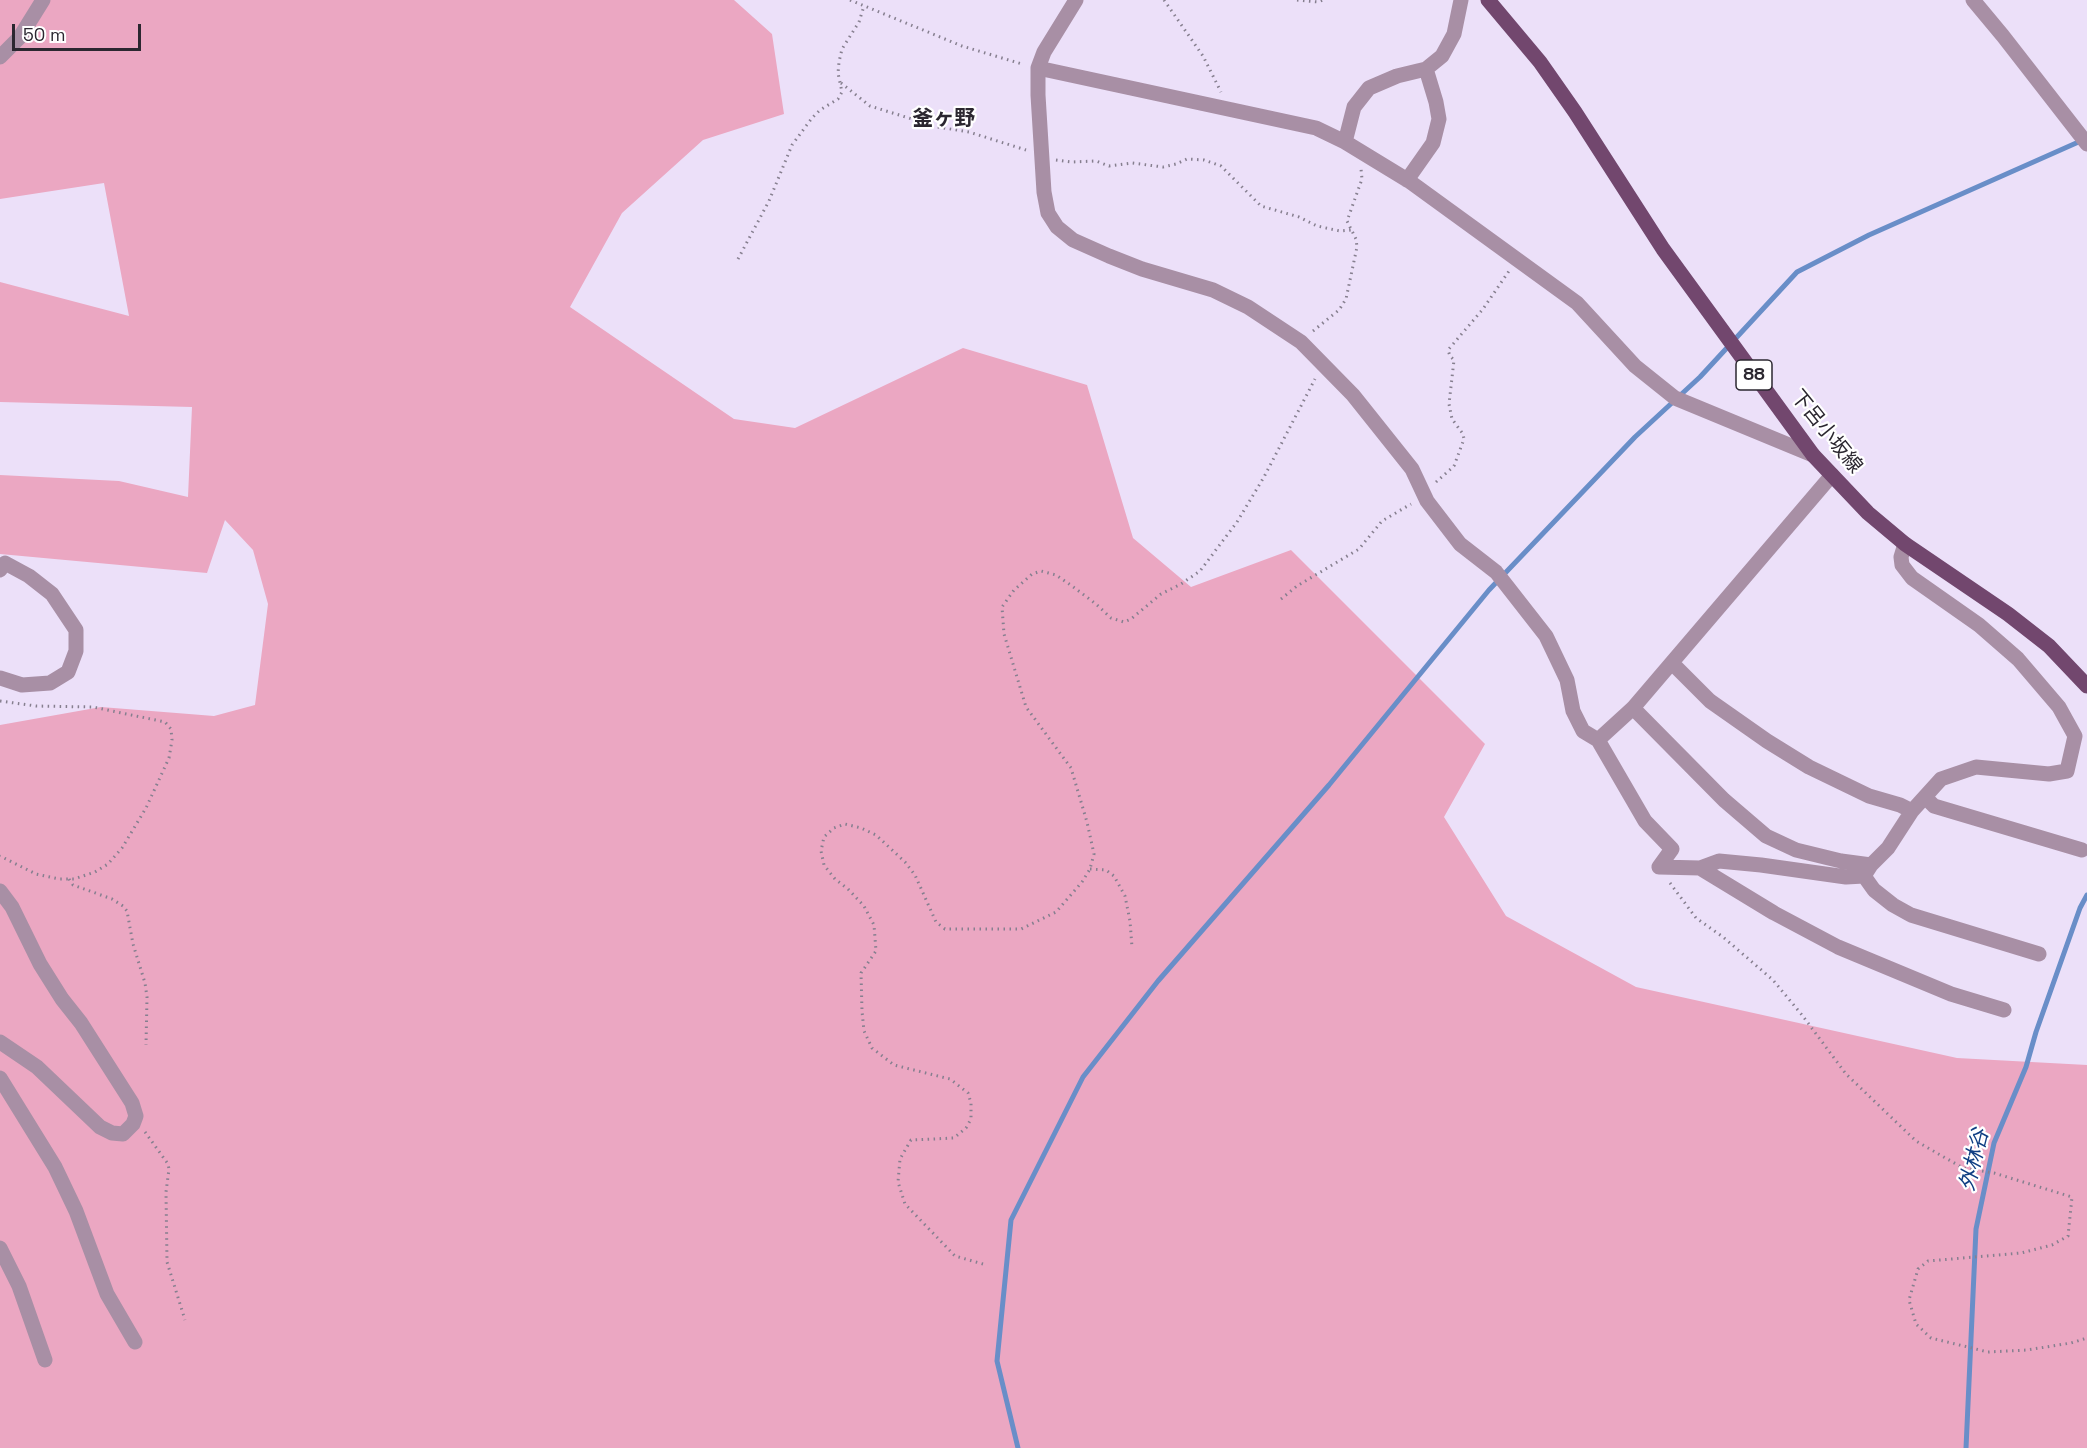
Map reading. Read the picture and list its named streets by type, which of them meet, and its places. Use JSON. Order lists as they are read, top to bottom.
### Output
{
  "streets": {
    "main road": ["88", "下呂小坂線"]
  },
  "districts": ["釜ヶ野"],
  "water": ["外林谷"],
  "scale_bar": "50 m"
}
